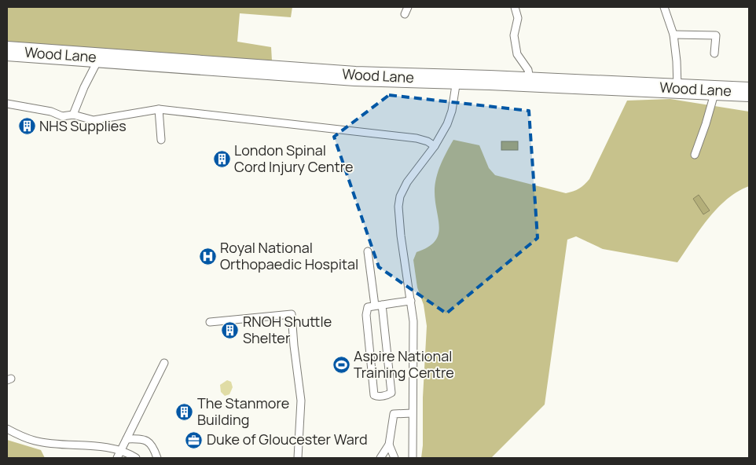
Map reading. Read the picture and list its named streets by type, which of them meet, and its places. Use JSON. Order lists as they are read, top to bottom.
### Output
{
  "streets": {
    "street": ["Wood Lane"]
  },
  "places": {
    "building": [
      "NHS Supplies",
      "London Spinal Cord Injury Centre",
      "RNOH Shuttle Shelter",
      "The Stanmore Building"
    ],
    "hospital": ["Royal National Orthopaedic Hospital"],
    "sports": ["Aspire National Training Centre"],
    "office": ["Duke of Gloucester Ward"]
  }
}
